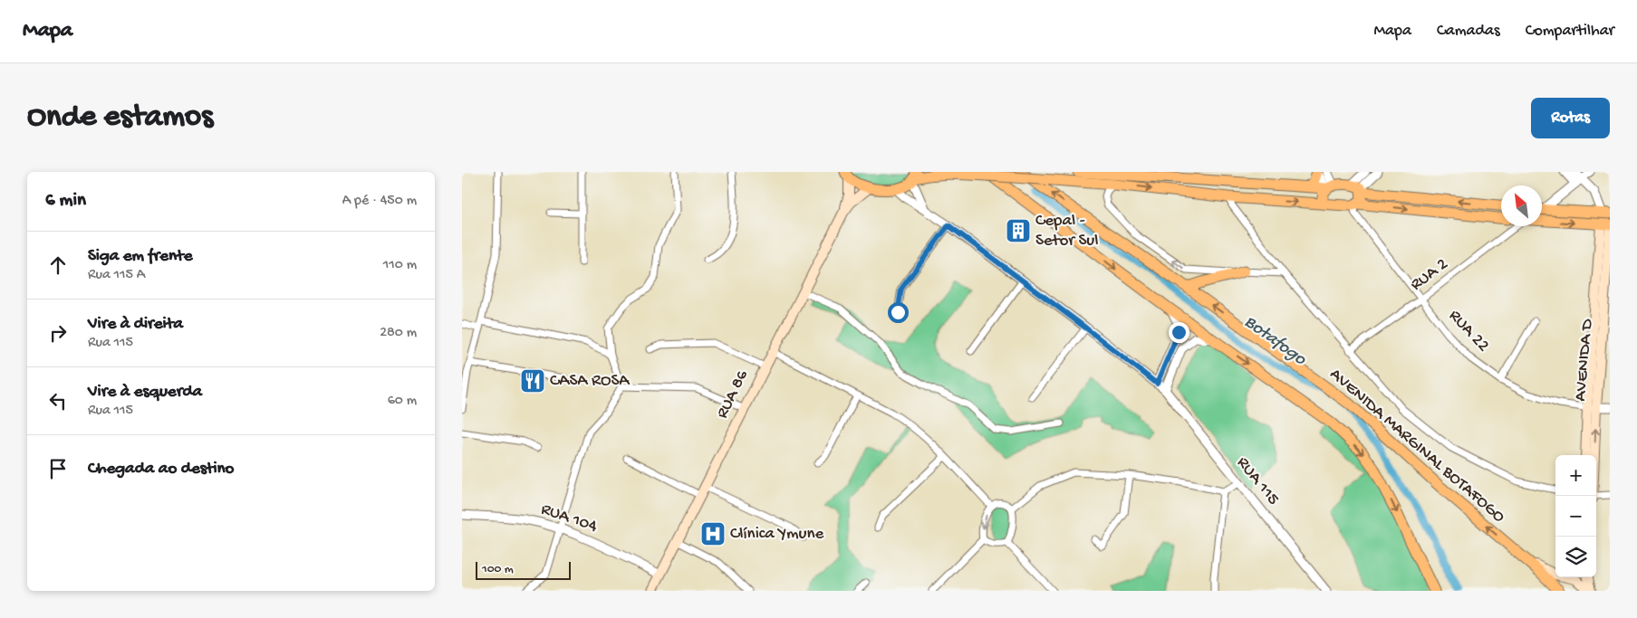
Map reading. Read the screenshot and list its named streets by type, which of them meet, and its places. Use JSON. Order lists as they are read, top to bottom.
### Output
{
  "streets": {
    "main road": ["AVENIDA D", "RUA 86", "AVENIDA MARGINAL BOTAFOGO"],
    "street": [
      "RUA 2",
      "RUA 22",
      "RUA 115",
      "RUA 104"
    ]
  },
  "crossings": [
    ["RUA 2", "RUA 22"],
    ["RUA 22", "AVENIDA D"],
    ["RUA 86", "RUA 104"]
  ],
  "water": ["Botafogo"],
  "places": {
    "building": ["Cepal - Setor Sul"],
    "restaurant": ["CASA ROSA"],
    "hospital": ["Clínica Ymune"]
  },
  "scale_bar": "100 m",
  "north": "top left",
  "page": {
    "header": "Mapa",
    "nav": ["Mapa", "Camadas", "Compartilhar"],
    "buttons": "Rotas",
    "title": "Onde estamos",
    "heading": ["6 min", "A pé · 450 m"],
    "list": [
      ["Siga em frente", "Rua 115 A", "110 m"],
      ["Vire à direita", "Rua 115", "280 m"],
      ["Vire à esquerda", "Rua 115", "60 m"],
      "Chegada ao destino"
    ],
    "map_buttons": ["+", "−"],
    "scale": "100 m"
  }
}
